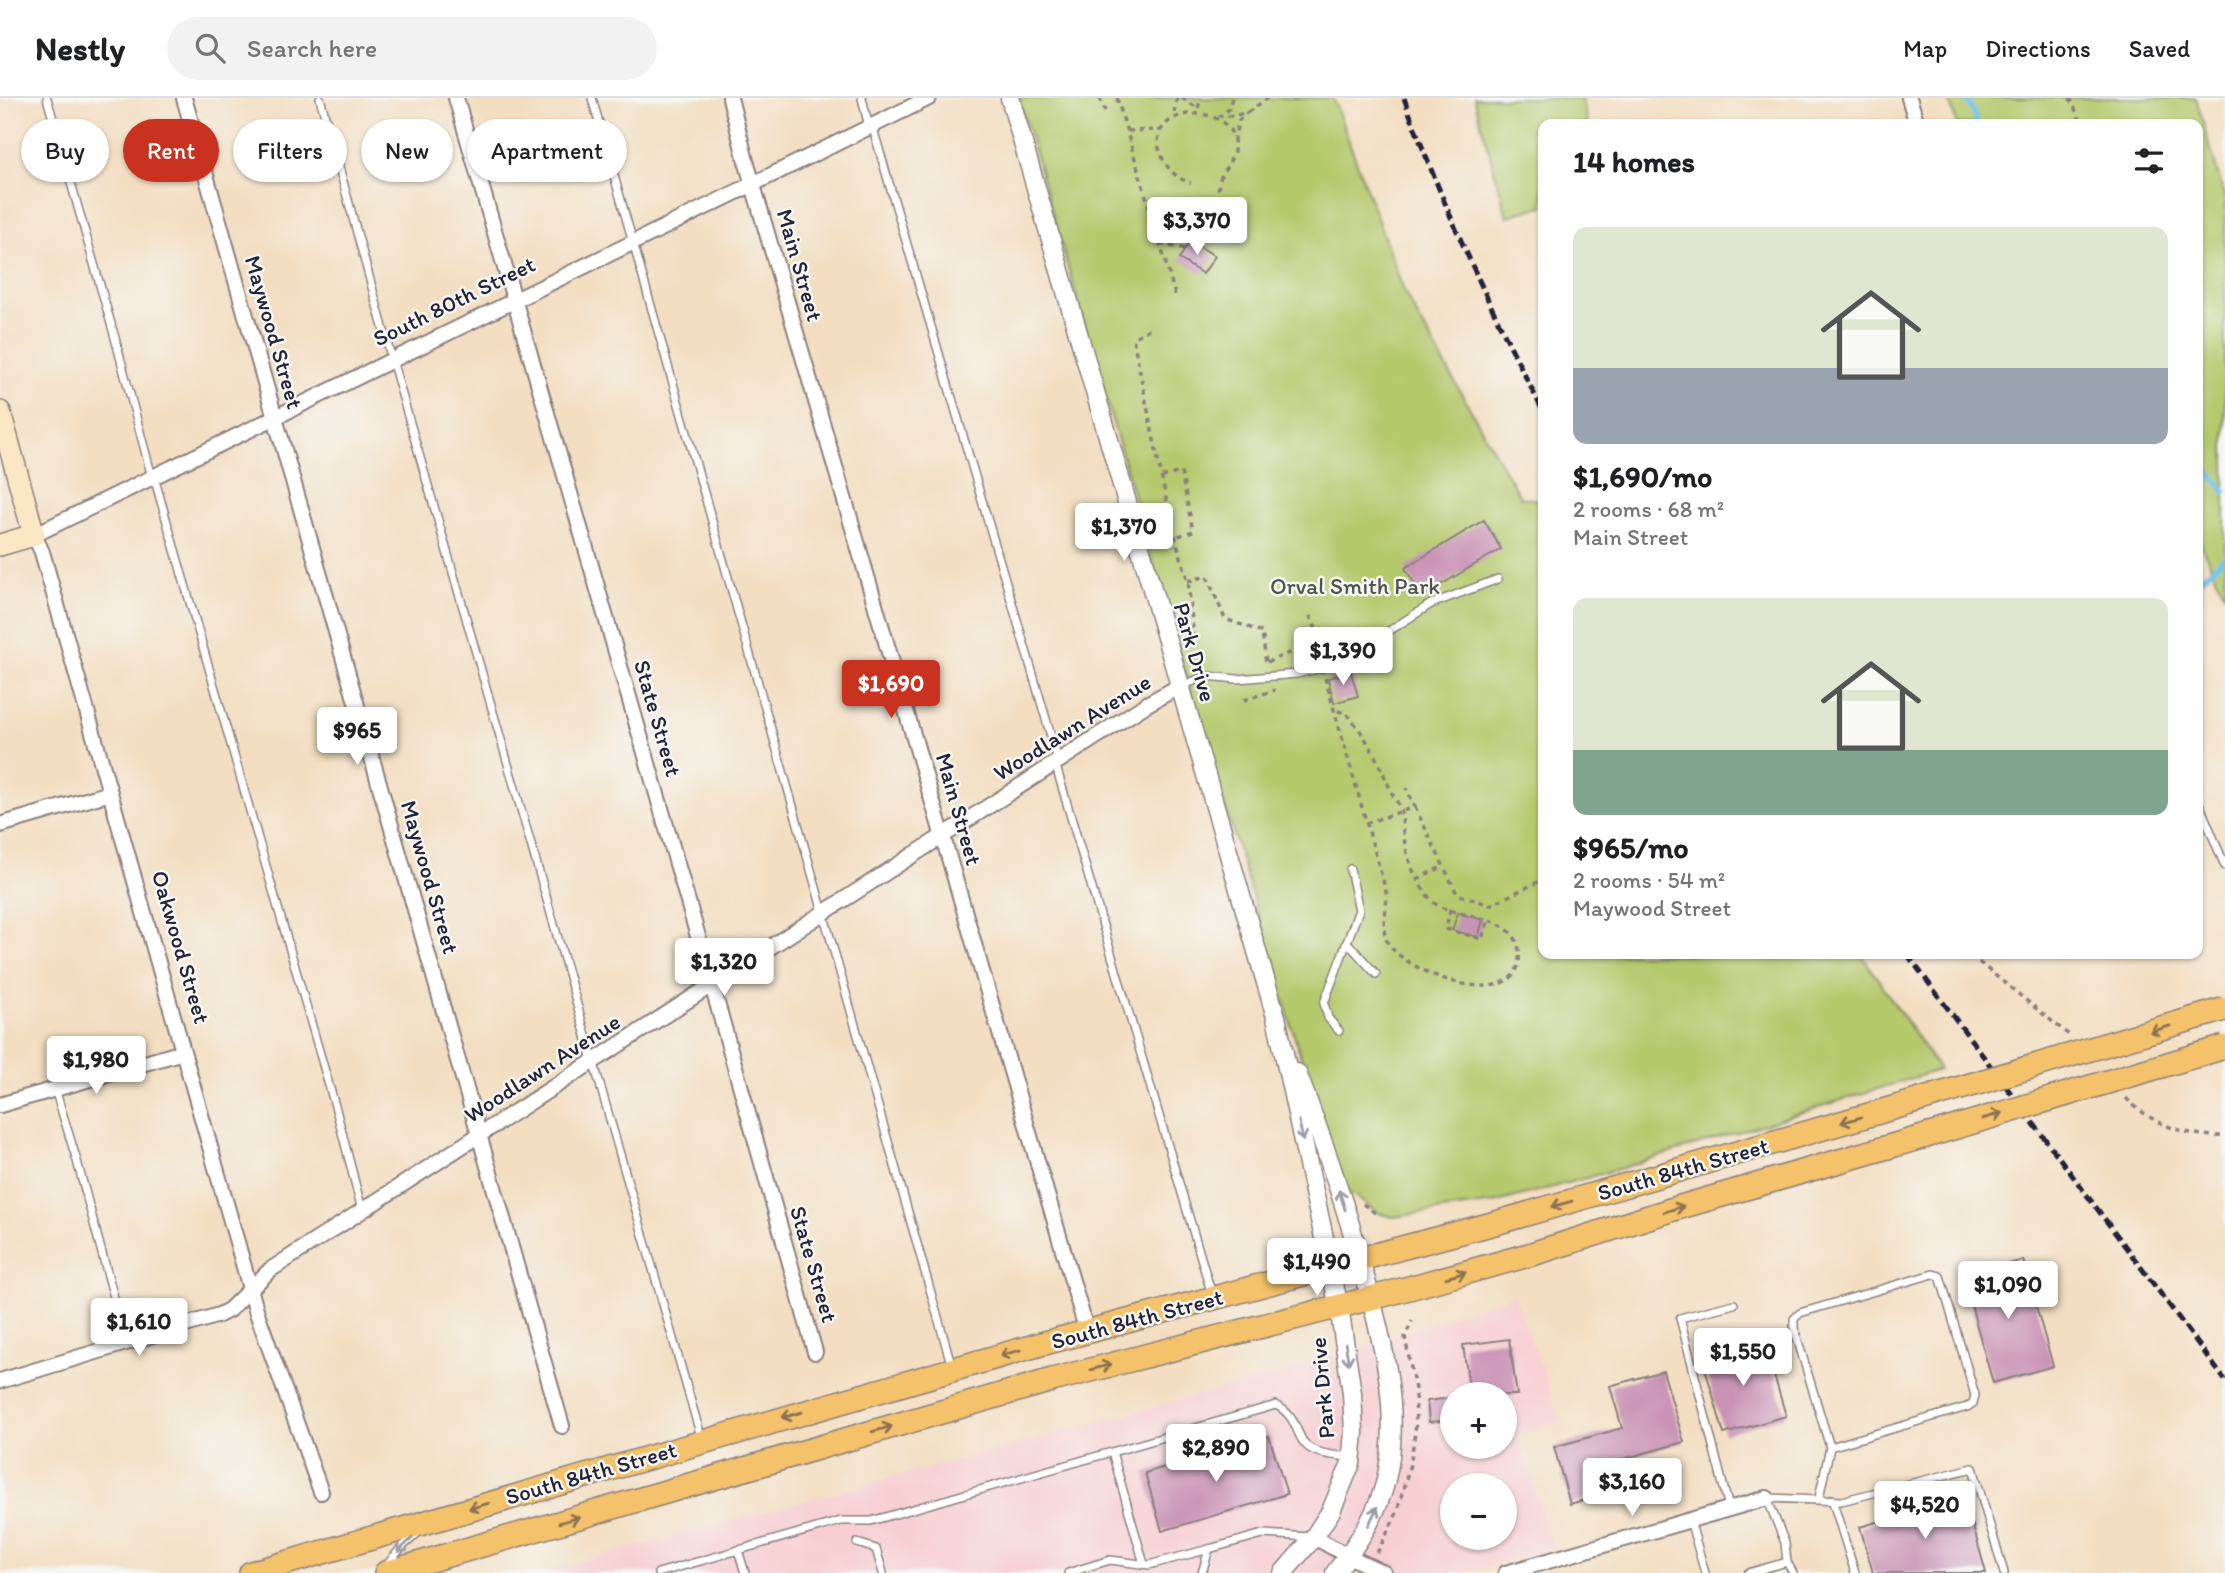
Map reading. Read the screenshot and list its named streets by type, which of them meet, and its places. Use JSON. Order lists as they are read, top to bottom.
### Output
{
  "streets": {
    "main road": ["South 80th Street", "Oakwood Street", "South 84th Street"],
    "street": [
      "Main Street",
      "Maywood Street",
      "Park Drive",
      "State Street",
      "Woodlawn Avenue"
    ]
  },
  "crossings": [
    ["Main Street", "South 80th Street"],
    ["Main Street", "Woodlawn Avenue"],
    ["Main Street", "South 84th Street"],
    ["South 80th Street", "Maywood Street"],
    ["South 80th Street", "State Street"],
    ["South 80th Street", "Oakwood Street"],
    ["Maywood Street", "Woodlawn Avenue"],
    ["Park Drive", "Woodlawn Avenue"],
    ["Park Drive", "South 84th Street"],
    ["State Street", "Woodlawn Avenue"],
    ["Woodlawn Avenue", "Oakwood Street"]
  ],
  "parks": ["Orval Smith Park"],
  "page": {
    "header": "Nestly",
    "search": "Search here",
    "nav": ["Map", "Directions", "Saved"],
    "chip": [
      "Buy",
      "Rent",
      "Filters",
      "New",
      "Apartment"
    ],
    "heading": "14 homes",
    "price": [
      "$3,370",
      "$1,370",
      "$1,390",
      "$1,690",
      "$965",
      "$1,320",
      "$1,980",
      "$1,490",
      "$1,090",
      "$1,610",
      "$1,550",
      "$2,890",
      "$3,160",
      "$4,520"
    ],
    "list": [
      {
        "name": "$1,690/mo",
        "note": "2 rooms · 68 m² · Main Street"
      },
      {
        "name": "$965/mo",
        "note": "2 rooms · 54 m² · Maywood Street"
      }
    ],
    "map_buttons": ["+", "−"]
  }
}
